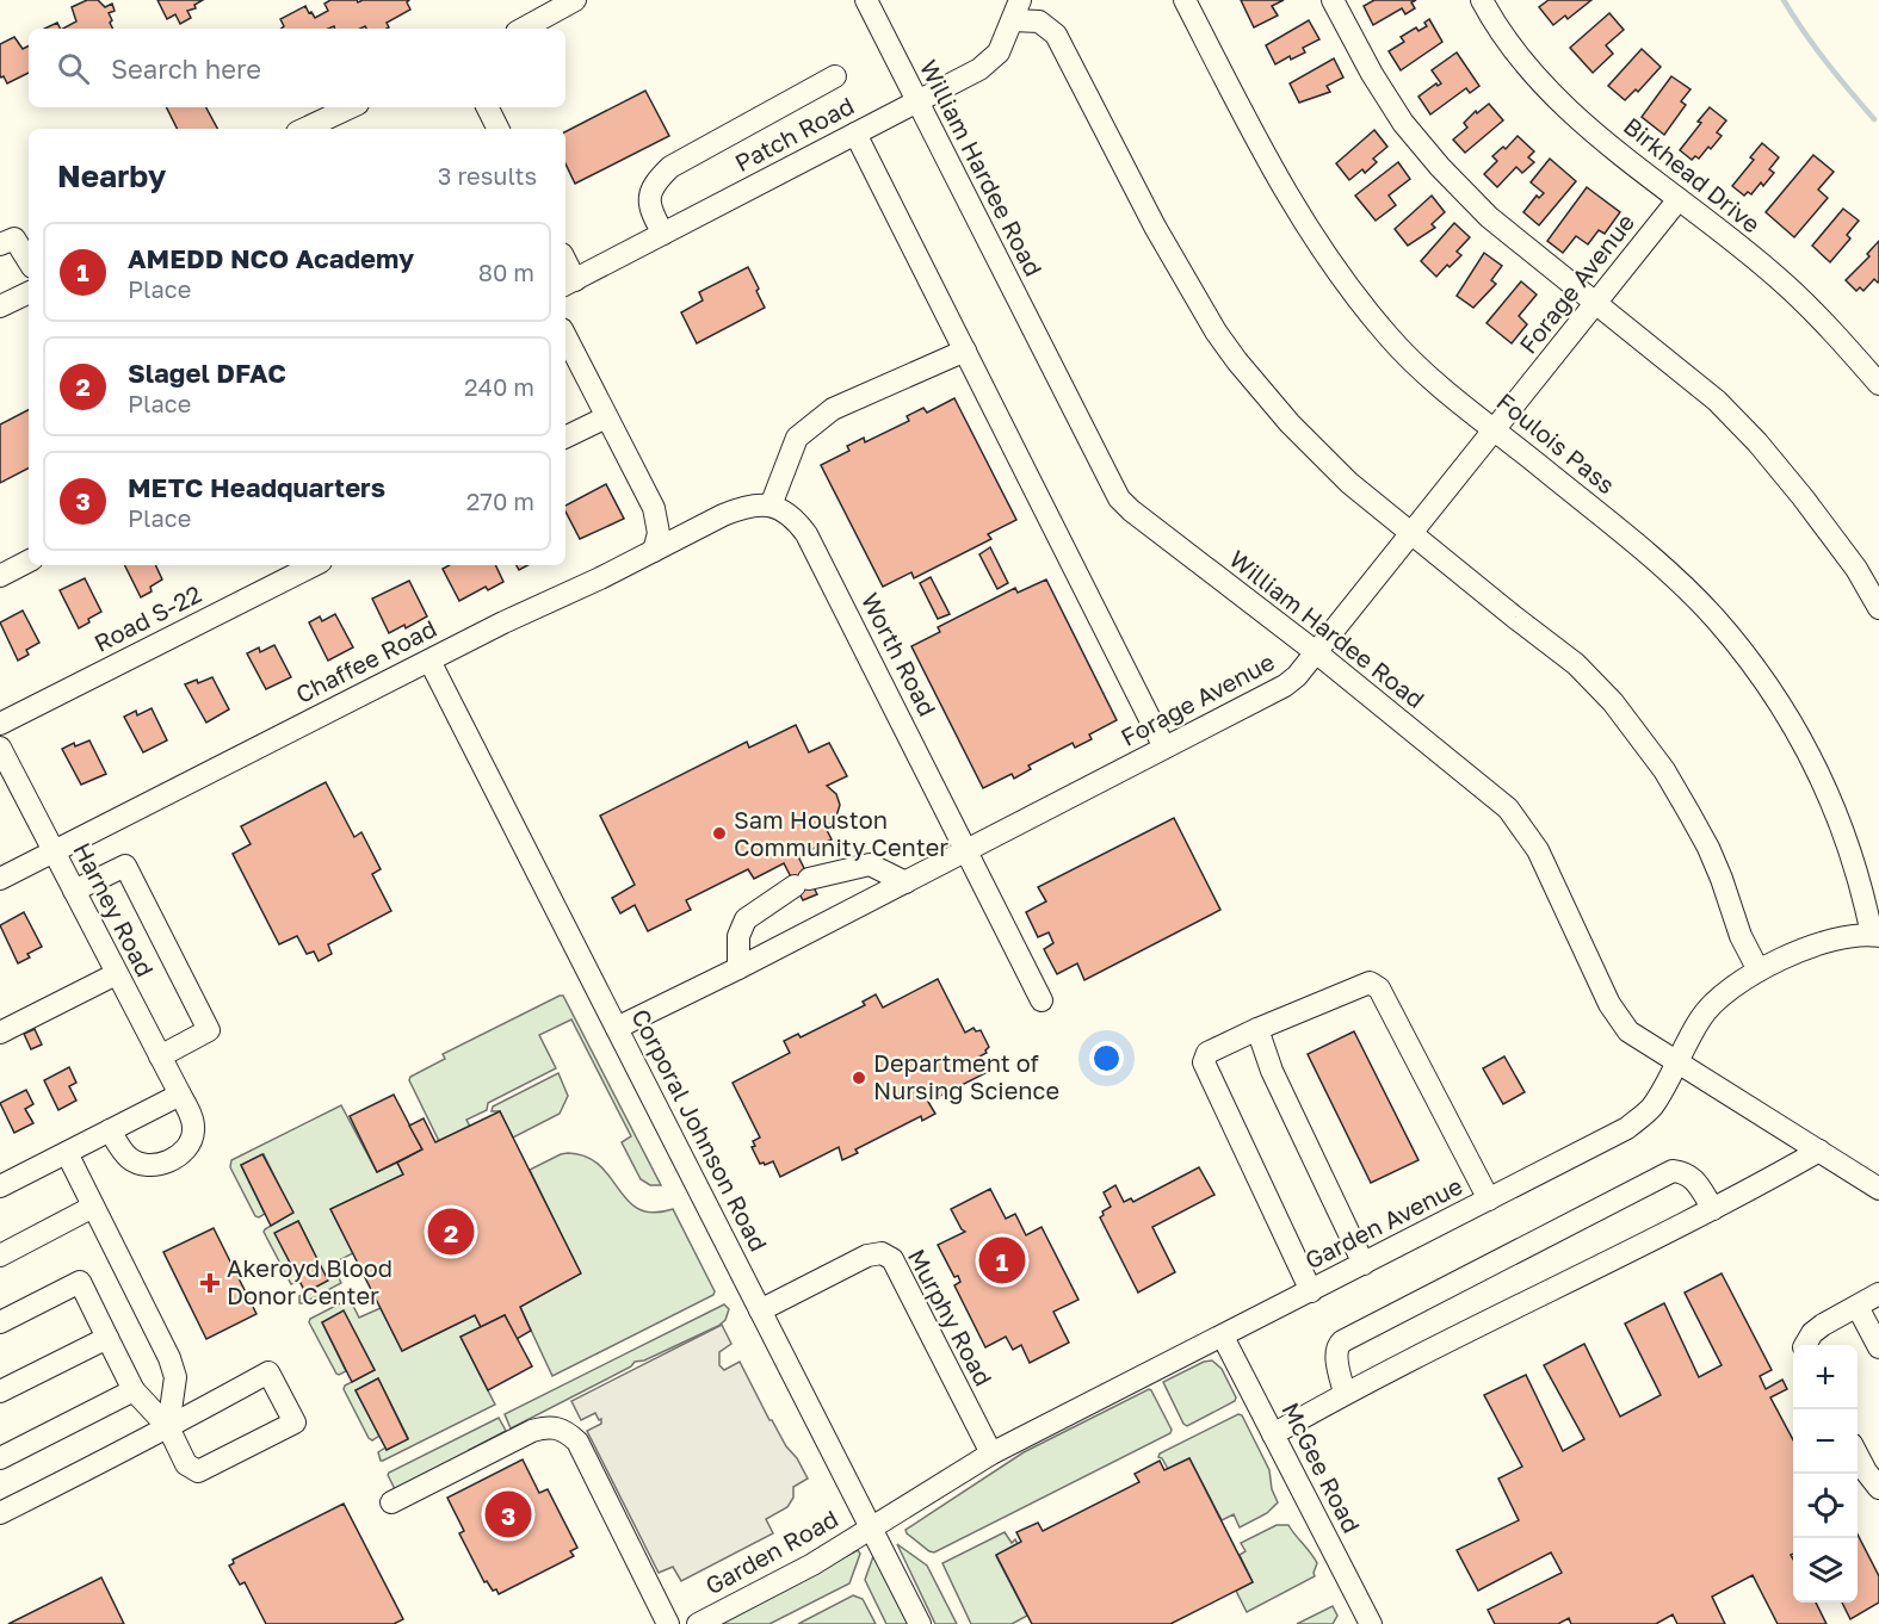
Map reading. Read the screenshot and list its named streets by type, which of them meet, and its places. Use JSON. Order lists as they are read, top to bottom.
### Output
{
  "streets": {
    "street": [
      "Patch Road",
      "William Hardee Road",
      "Birkhead Drive",
      "Forage Avenue",
      "Foulois Pass",
      "Road S-22",
      "Worth Road",
      "Chaffee Road",
      "Harney Road",
      "Corporal Johnson Road",
      "Garden Avenue",
      "Murphy Road",
      "McGee Road",
      "Garden Road"
    ]
  },
  "crossings": [
    ["Patch Road", "William Hardee Road"],
    ["William Hardee Road", "Forage Avenue"],
    ["William Hardee Road", "Garden Avenue"],
    ["Birkhead Drive", "Forage Avenue"],
    ["Forage Avenue", "Foulois Pass"],
    ["Forage Avenue", "Worth Road"],
    ["Forage Avenue", "Corporal Johnson Road"],
    ["Foulois Pass", "Garden Avenue"],
    ["Worth Road", "Chaffee Road"],
    ["Chaffee Road", "Harney Road"],
    ["Chaffee Road", "Corporal Johnson Road"],
    ["Corporal Johnson Road", "Garden Avenue"],
    ["Corporal Johnson Road", "Murphy Road"],
    ["Corporal Johnson Road", "Garden Road"],
    ["Garden Avenue", "Murphy Road"],
    ["Garden Avenue", "McGee Road"],
    ["Garden Avenue", "Garden Road"]
  ],
  "places": {
    "other": ["Sam Houston Community Center", "Department of Nursing Science"],
    "health": ["Akeroyd Blood Donor Center"]
  },
  "page": {
    "search": "Search here",
    "heading": ["Nearby", "3 results"],
    "list": [
      {
        "mark": "1",
        "name": "AMEDD NCO Academy",
        "note": "Place",
        "value": "80 m"
      },
      {
        "mark": "2",
        "name": "Slagel DFAC",
        "note": "Place",
        "value": "240 m"
      },
      {
        "mark": "3",
        "name": "METC Headquarters",
        "note": "Place",
        "value": "270 m"
      }
    ],
    "pins": ["2", "1", "3"],
    "map_buttons": ["+", "−"]
  }
}
